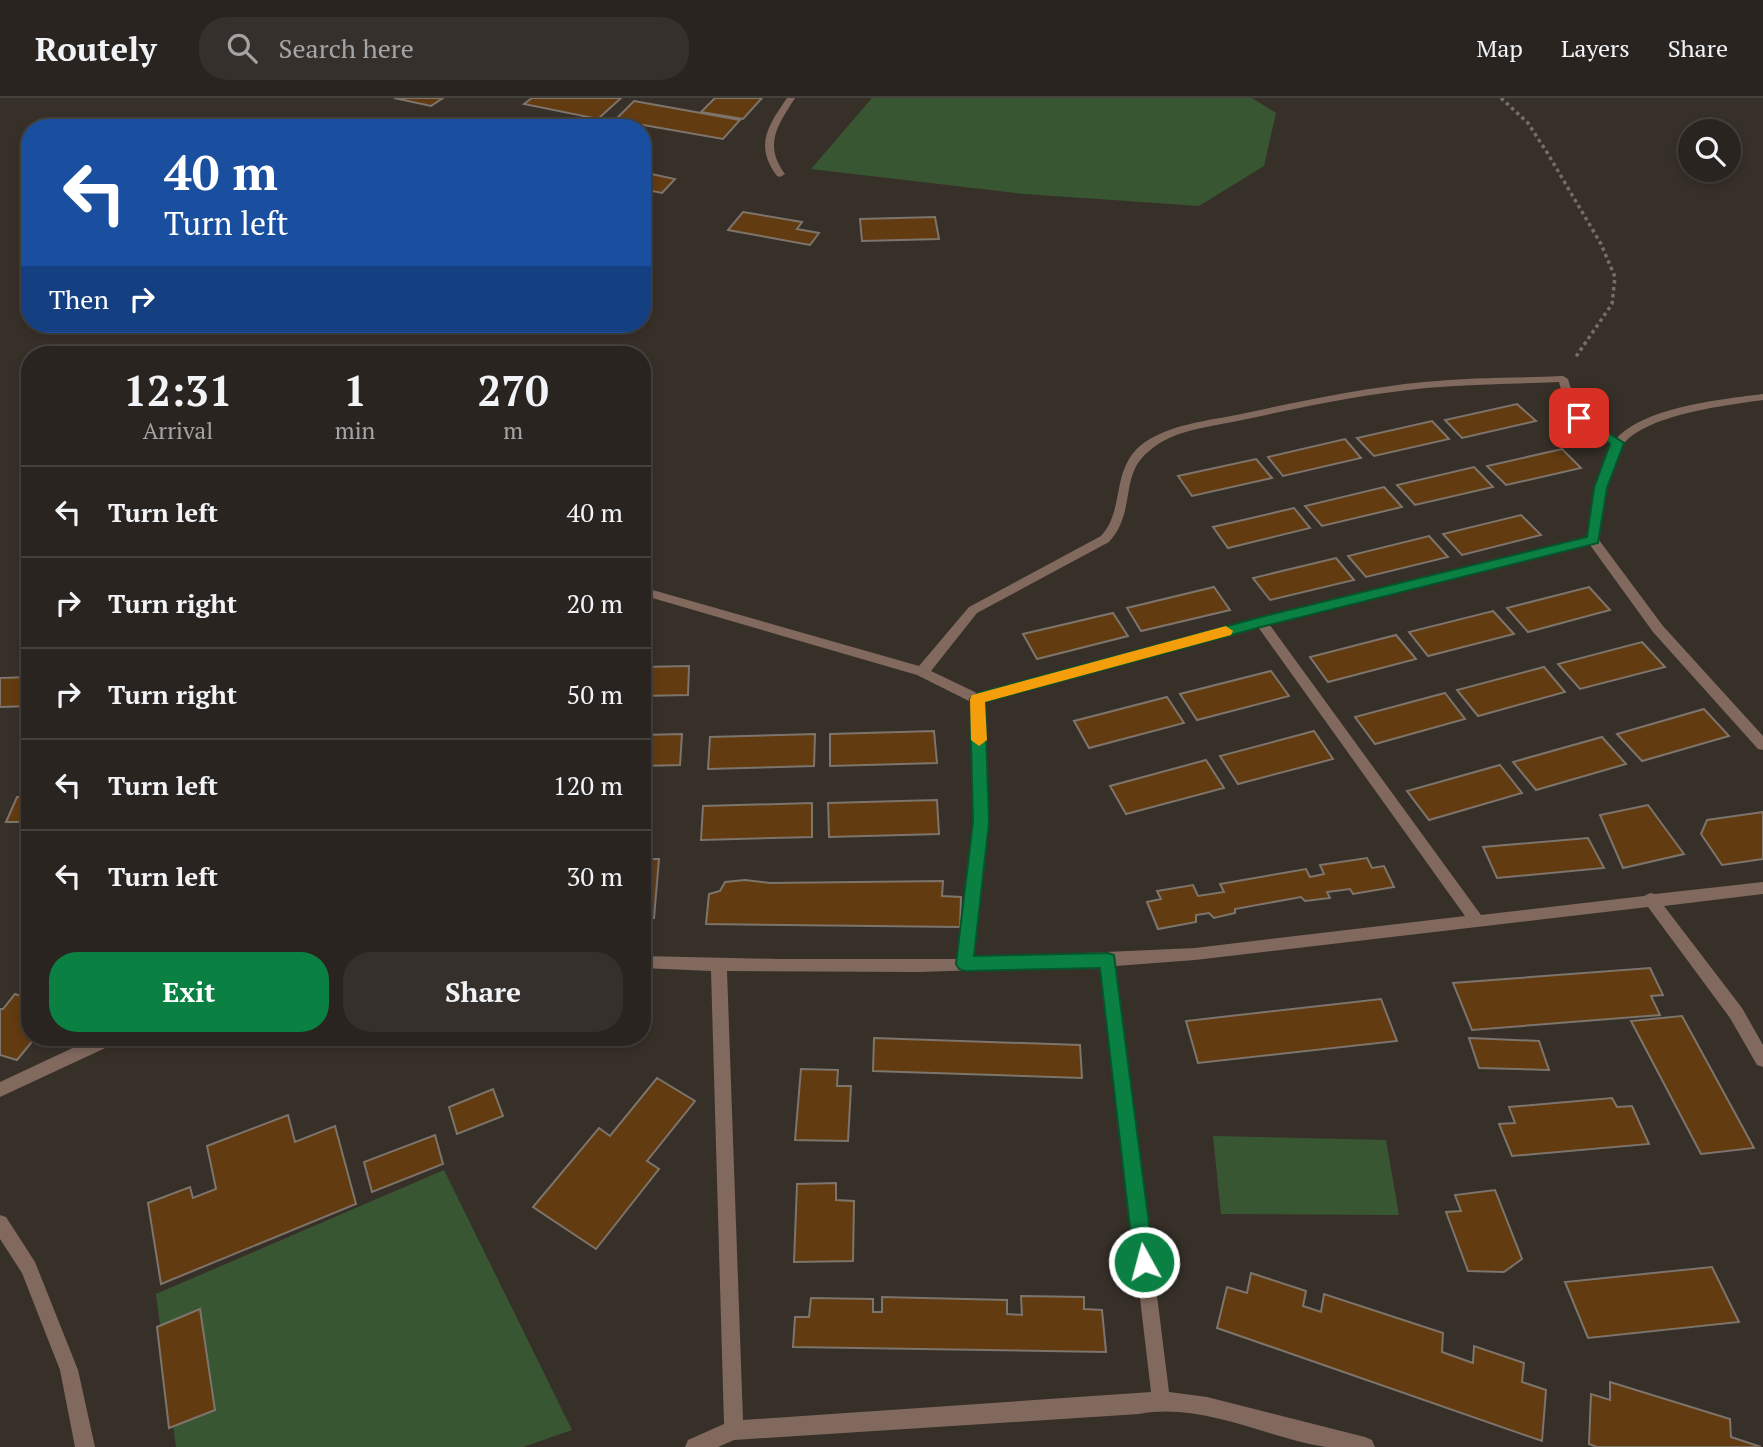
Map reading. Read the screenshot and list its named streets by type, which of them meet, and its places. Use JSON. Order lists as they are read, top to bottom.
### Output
{
  "page": {
    "header": "Routely",
    "search": "Search here",
    "nav": ["Map", "Layers", "Share"],
    "turn": ["40 m", "Turn left"],
    "then": "Then",
    "eta": [
      "12:31",
      "Arrival",
      "1",
      "min",
      "270",
      "m"
    ],
    "list": [
      {
        "name": "Turn left",
        "value": "40 m"
      },
      {
        "name": "Turn right",
        "value": "20 m"
      },
      {
        "name": "Turn right",
        "value": "50 m"
      },
      {
        "name": "Turn left",
        "value": "120 m"
      },
      {
        "name": "Turn left",
        "value": "30 m"
      }
    ],
    "buttons": ["Exit", "Share"]
  }
}
